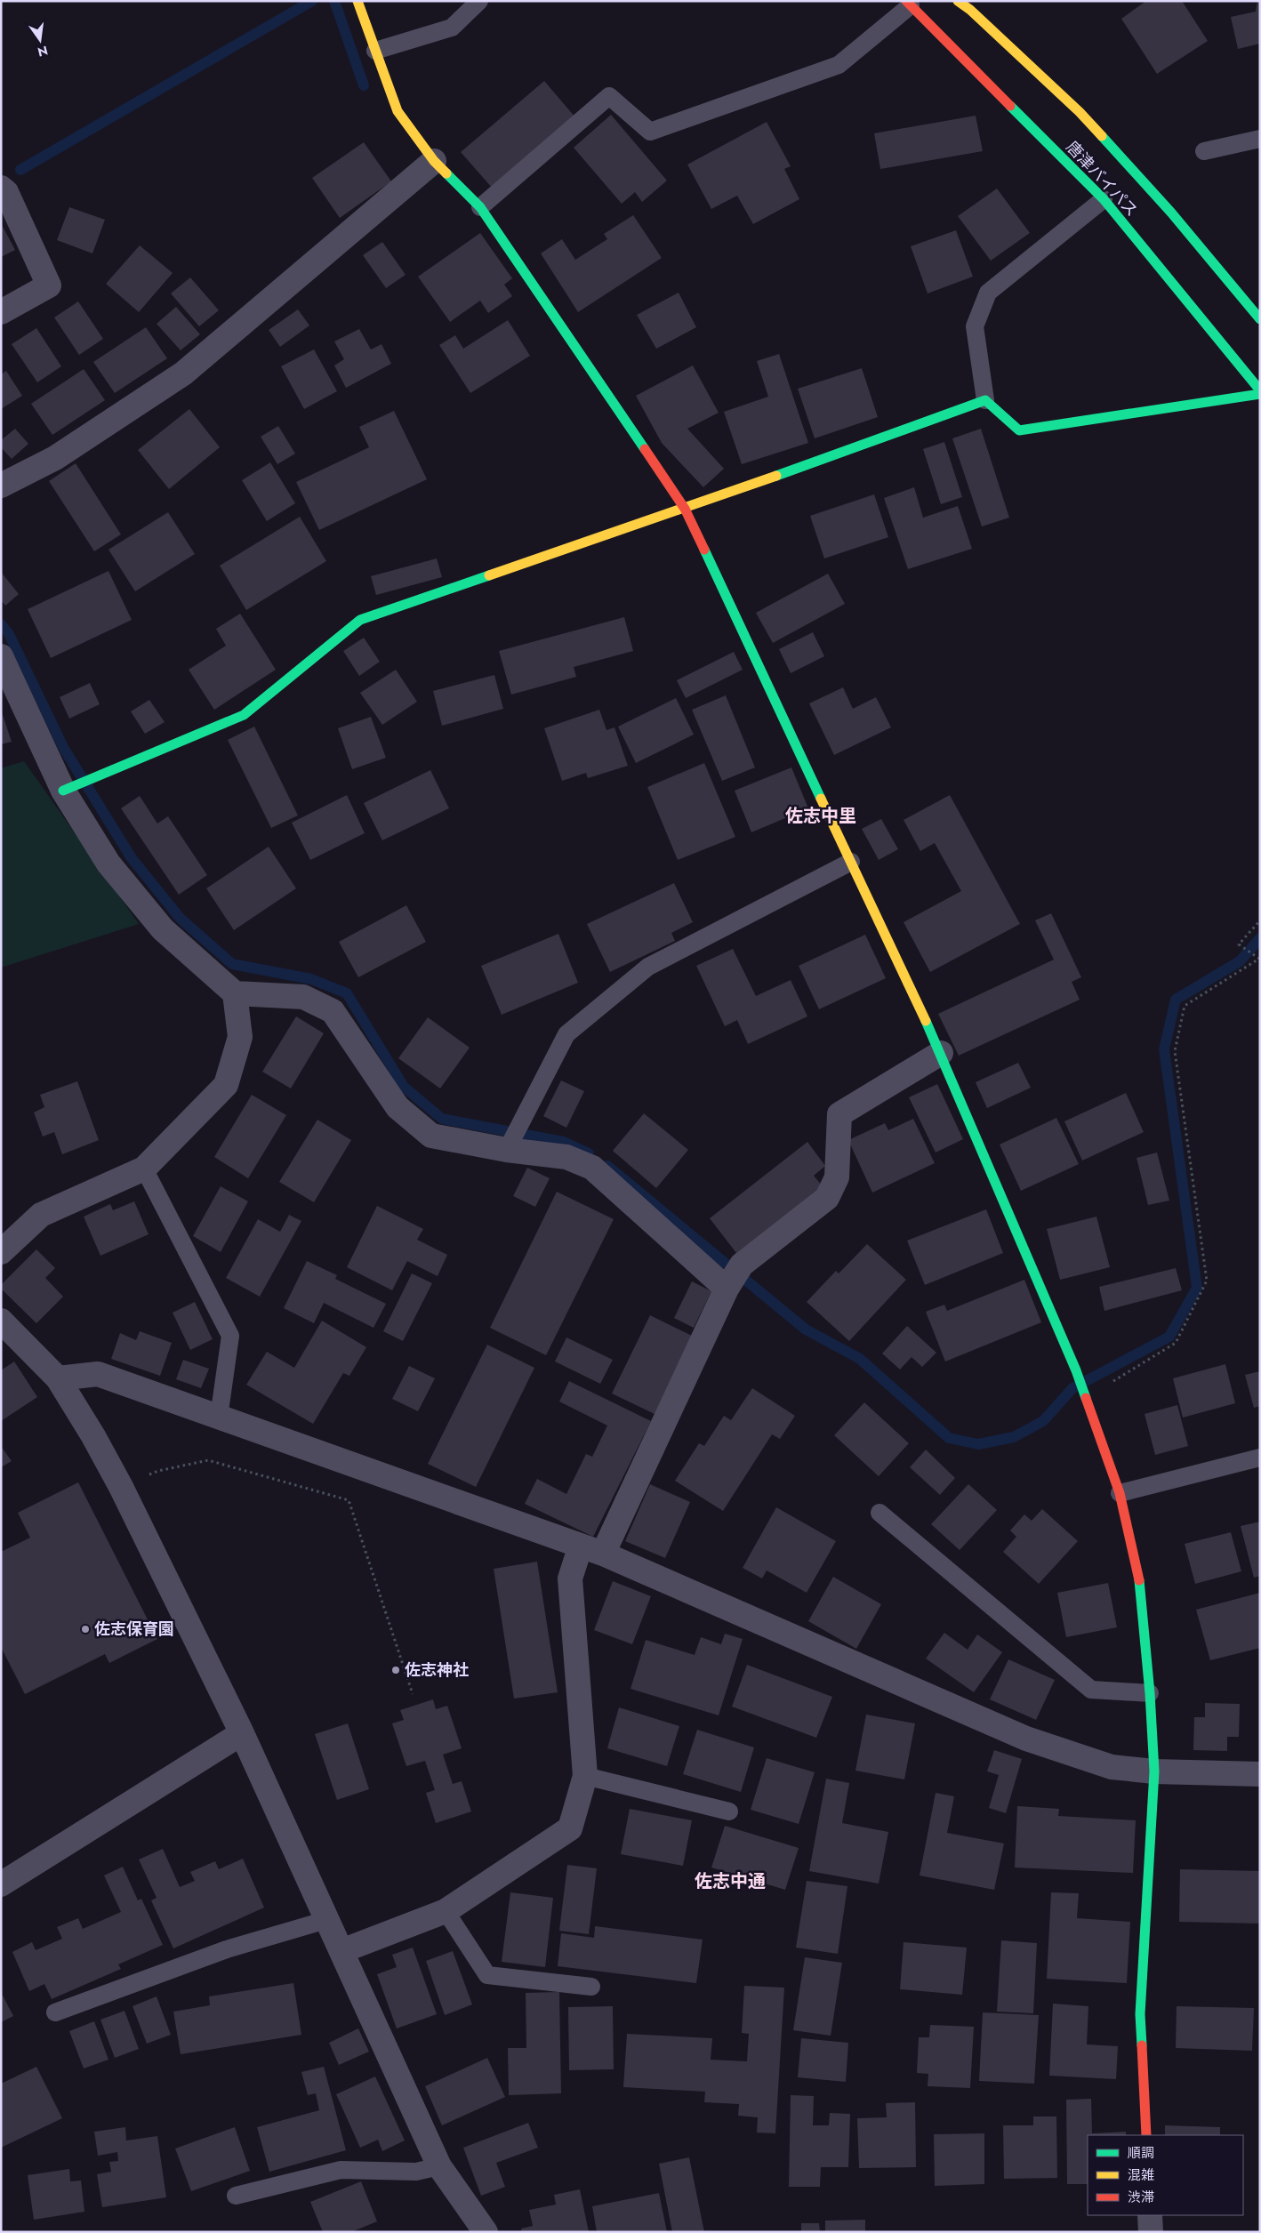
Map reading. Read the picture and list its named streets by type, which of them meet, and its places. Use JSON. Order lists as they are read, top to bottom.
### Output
{
  "streets": {
    "main road": ["唐津バイパス"]
  },
  "districts": ["佐志中里", "佐志中通"],
  "places": ["佐志保育園", "佐志神社"],
  "legend": ["順調", "混雑", "渋滞"],
  "north": "bottom"
}
